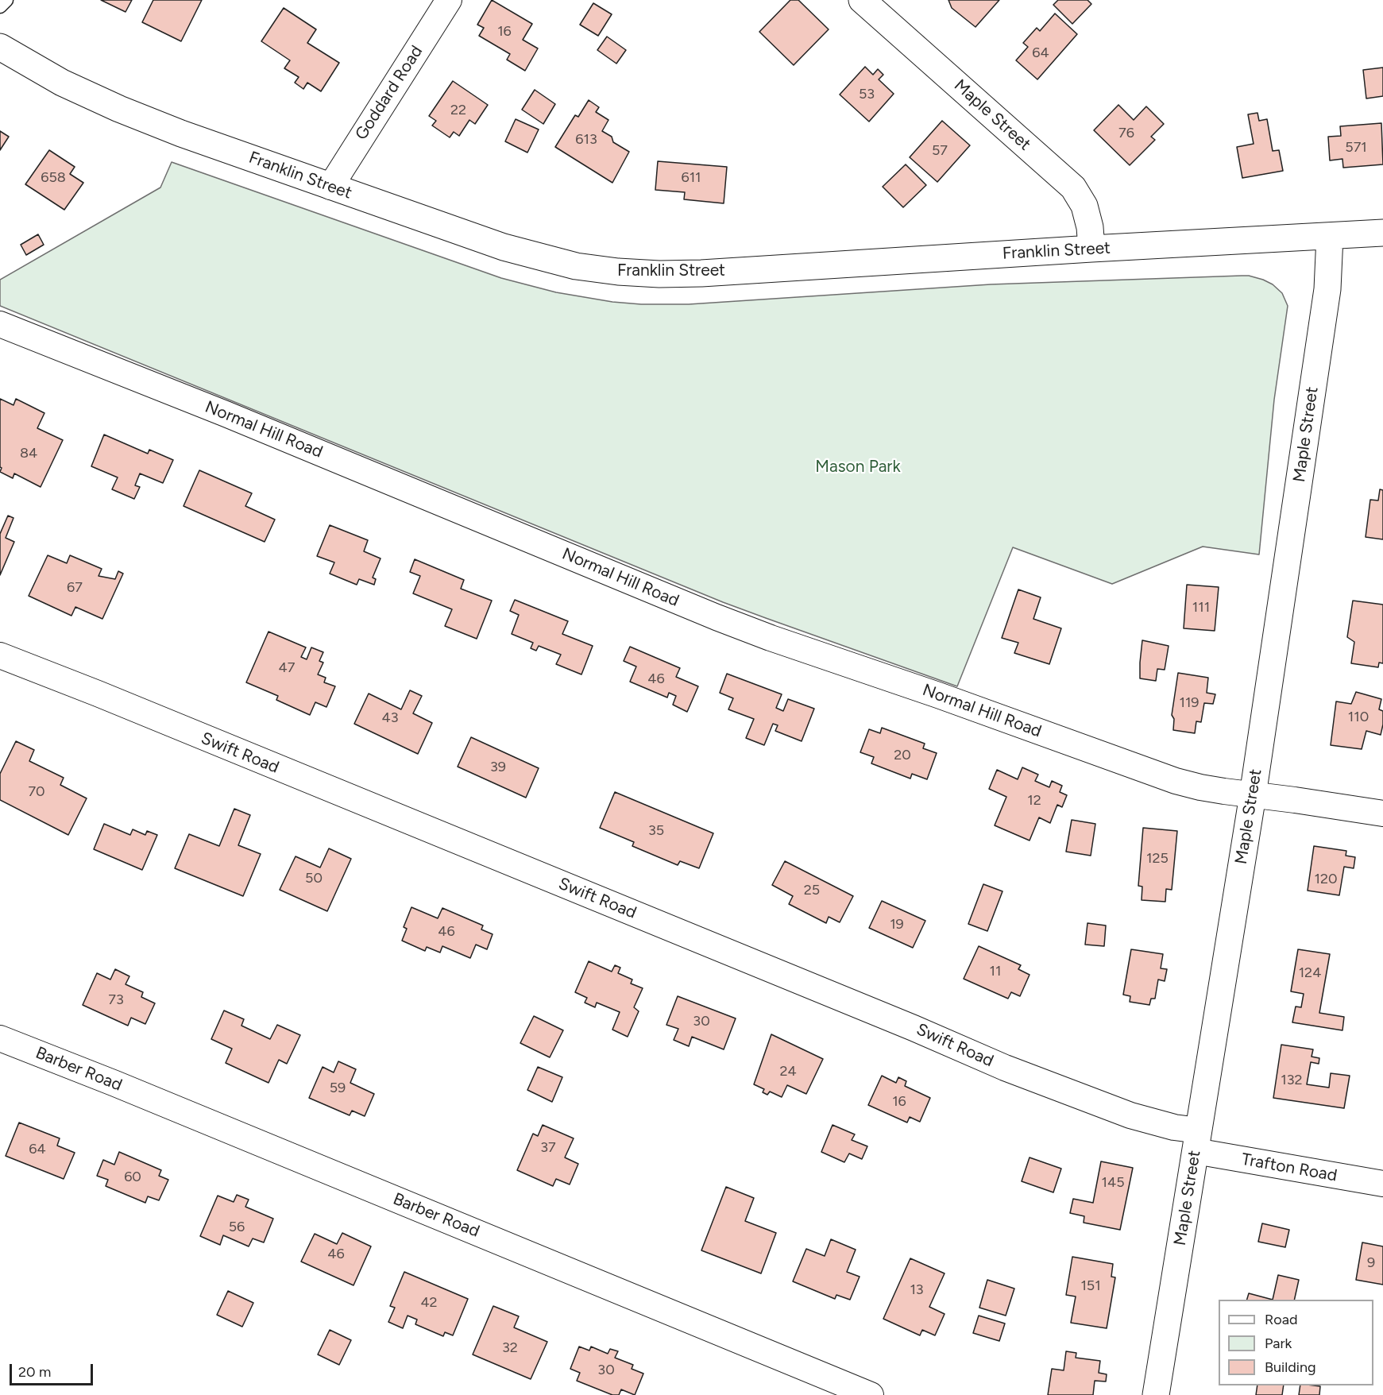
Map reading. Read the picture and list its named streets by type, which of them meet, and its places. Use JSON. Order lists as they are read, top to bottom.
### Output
{
  "streets": {
    "street": [
      "Goddard Road",
      "Maple Street",
      "Franklin Street",
      "Normal Hill Road",
      "Swift Road",
      "Barber Road",
      "Trafton Road"
    ]
  },
  "crossings": [
    ["Goddard Road", "Franklin Street"],
    ["Maple Street", "Franklin Street"],
    ["Maple Street", "Normal Hill Road"],
    ["Maple Street", "Swift Road"],
    ["Maple Street", "Trafton Road"],
    ["Swift Road", "Trafton Road"]
  ],
  "parks": ["Mason Park"],
  "house_numbers": [
    "16",
    "64",
    "53",
    "22",
    "76",
    "613",
    "571",
    "57",
    "658",
    "611",
    "84",
    "67",
    "111",
    "47",
    "46",
    "119",
    "110",
    "43",
    "20",
    "39",
    "70",
    "12",
    "35",
    "125",
    "50",
    "120",
    "25",
    "19",
    "46",
    "11",
    "124",
    "73",
    "30",
    "24",
    "132",
    "59",
    "16",
    "37",
    "64",
    "60",
    "145",
    "56",
    "46",
    "9",
    "151",
    "13",
    "42",
    "32",
    "30"
  ],
  "legend": ["Road", "Park", "Building"],
  "scale_bar": "20 m"
}
